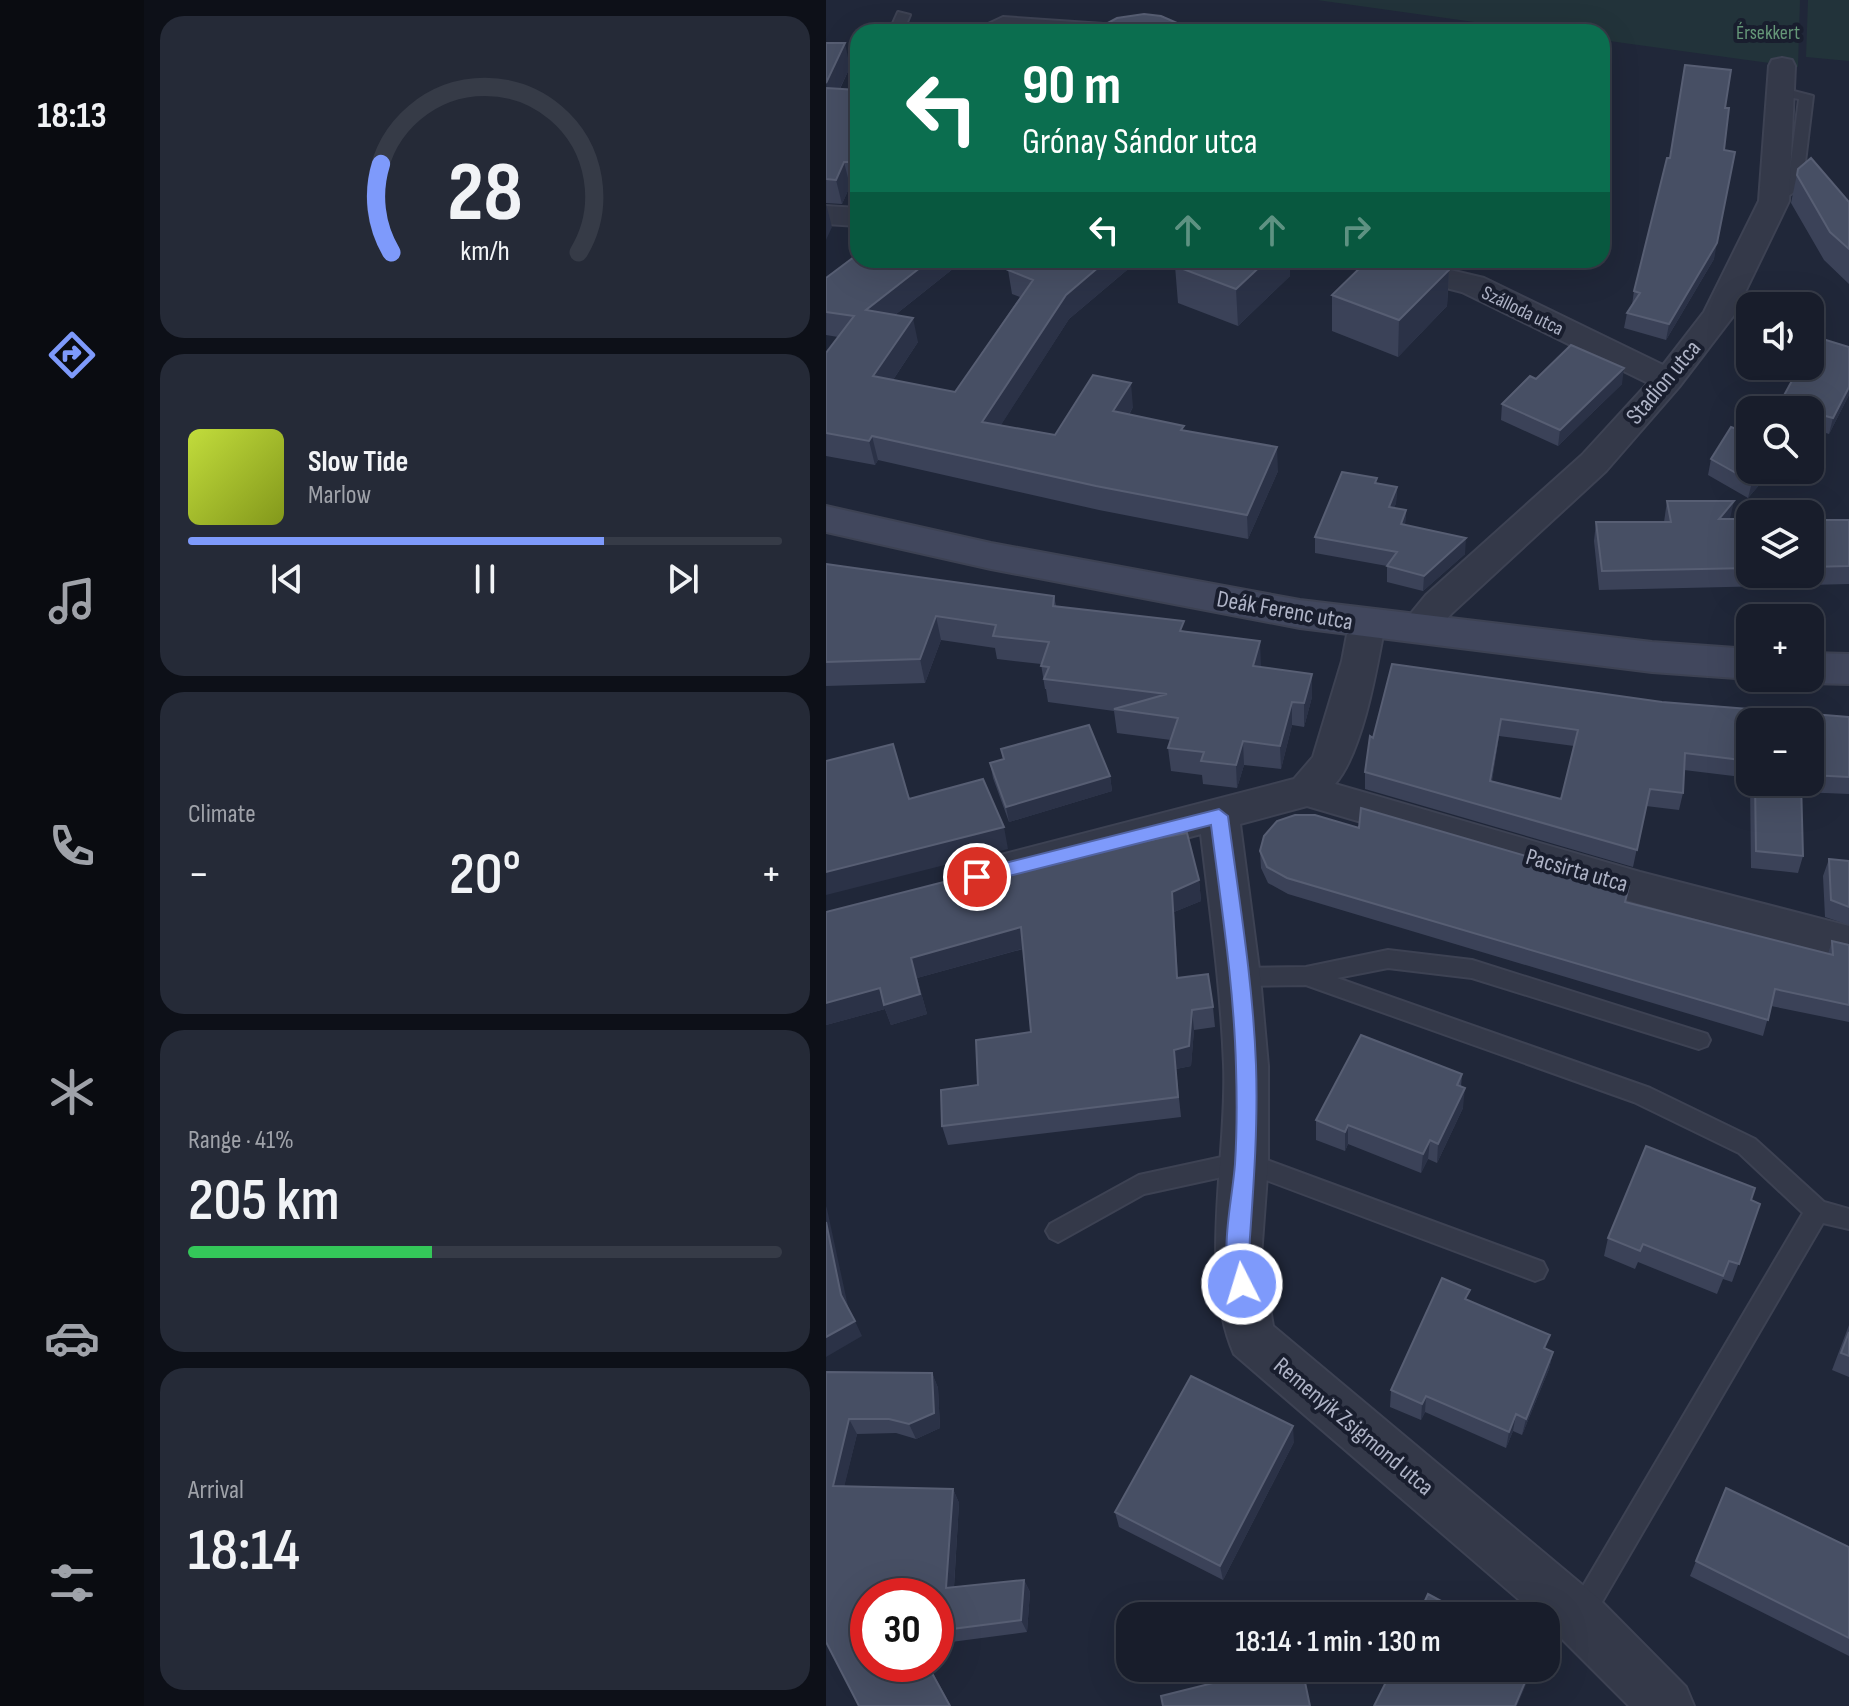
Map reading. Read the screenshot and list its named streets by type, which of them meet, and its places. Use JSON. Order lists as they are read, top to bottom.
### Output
{
  "streets": {
    "street": [
      "Szálloda utca",
      "Stadion utca",
      "Deák Ferenc utca",
      "Pacsirta utca",
      "Remenyik Zsigmond utca"
    ]
  },
  "crossings": [
    ["Szálloda utca", "Stadion utca"],
    ["Stadion utca", "Deák Ferenc utca"]
  ],
  "parks": ["Érsekkert"],
  "page": {
    "tabs": "18:13",
    "turn": ["90 m", "Grónay Sándor utca"],
    "map_buttons": ["+", "−"],
    "song": ["Slow Tide", "Marlow"],
    "tile": [
      "Climate",
      ["Range · 41%", "205 km"],
      ["Arrival", "18:14"]
    ],
    "heat": ["−", "20°", "+"],
    "limit": "30",
    "trip": "18:14 · 1 min · 130 m",
    "gauge": ["28", "km/h"]
  }
}
